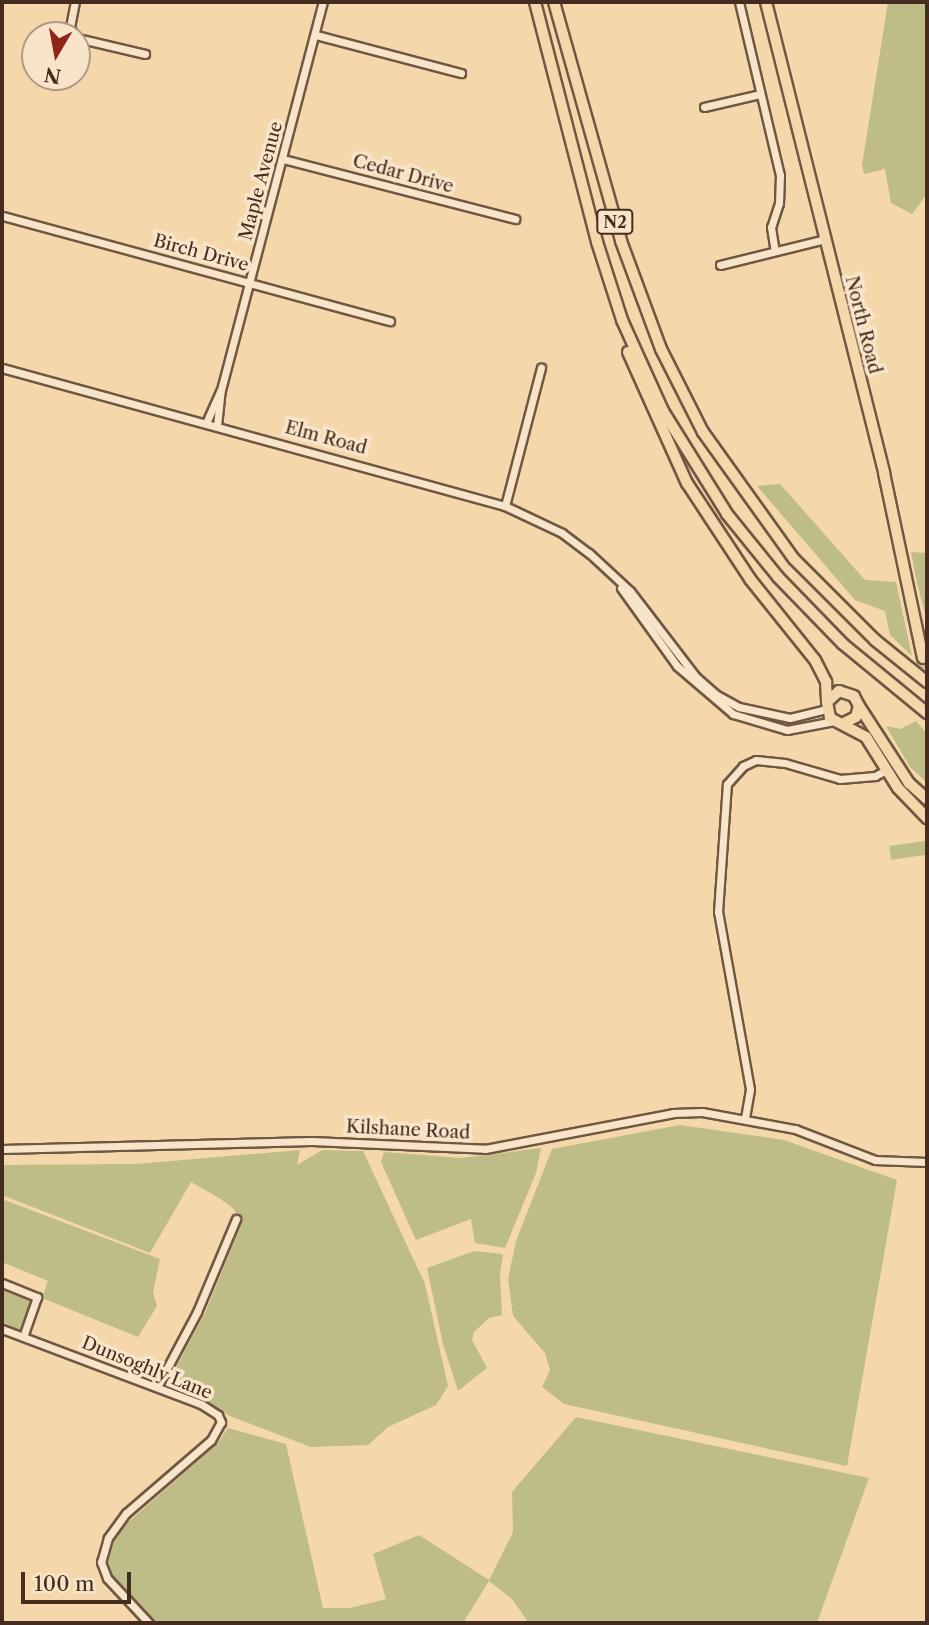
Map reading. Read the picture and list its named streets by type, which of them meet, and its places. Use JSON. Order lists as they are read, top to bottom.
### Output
{
  "streets": {
    "highway": ["N2"],
    "main road": ["North Road"],
    "street": [
      "Cedar Drive",
      "Maple Avenue",
      "Birch Drive",
      "Elm Road",
      "Kilshane Road",
      "Dunsoghly Lane"
    ]
  },
  "crossings": [
    ["Cedar Drive", "Maple Avenue"],
    ["Maple Avenue", "Birch Drive"],
    ["Maple Avenue", "Elm Road"]
  ],
  "scale_bar": "100 m",
  "north": "bottom"
}
